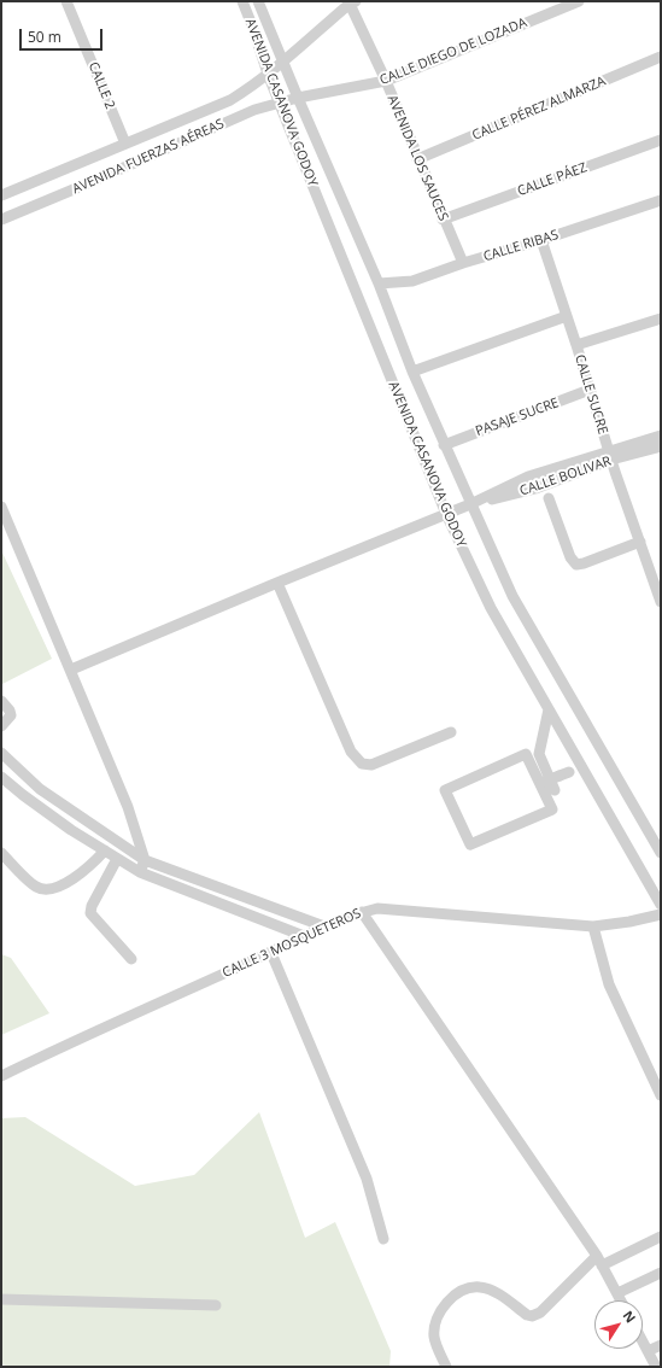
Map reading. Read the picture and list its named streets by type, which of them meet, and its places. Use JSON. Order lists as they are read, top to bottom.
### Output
{
  "streets": {
    "street": [
      "CALLE DIEGO DE LOZADA",
      "CALLE 2",
      "AVENIDA CASANOVA GODOY",
      "CALLE PÉREZ ALMARZA",
      "AVENIDA FUERZAS AÉREAS",
      "AVENIDA LOS SAUCES",
      "CALLE PÁEZ",
      "CALLE RIBAS",
      "CALLE SUCRE",
      "PASAJE SUCRE",
      "CALLE BOLIVAR",
      "CALLE 3 MOSQUETEROS"
    ]
  },
  "crossings": [
    ["CALLE DIEGO DE LOZADA", "AVENIDA CASANOVA GODOY"],
    ["CALLE DIEGO DE LOZADA", "AVENIDA FUERZAS AÉREAS"],
    ["CALLE DIEGO DE LOZADA", "AVENIDA LOS SAUCES"],
    ["CALLE 2", "AVENIDA FUERZAS AÉREAS"],
    ["AVENIDA CASANOVA GODOY", "AVENIDA FUERZAS AÉREAS"],
    ["AVENIDA CASANOVA GODOY", "CALLE RIBAS"],
    ["AVENIDA CASANOVA GODOY", "PASAJE SUCRE"],
    ["AVENIDA CASANOVA GODOY", "CALLE BOLIVAR"],
    ["CALLE PÉREZ ALMARZA", "AVENIDA LOS SAUCES"],
    ["AVENIDA FUERZAS AÉREAS", "AVENIDA LOS SAUCES"],
    ["AVENIDA LOS SAUCES", "CALLE PÁEZ"],
    ["AVENIDA LOS SAUCES", "CALLE RIBAS"],
    ["CALLE RIBAS", "CALLE SUCRE"],
    ["CALLE SUCRE", "PASAJE SUCRE"],
    ["CALLE SUCRE", "CALLE BOLIVAR"]
  ],
  "scale_bar": "50 m",
  "north": "top right"
}
